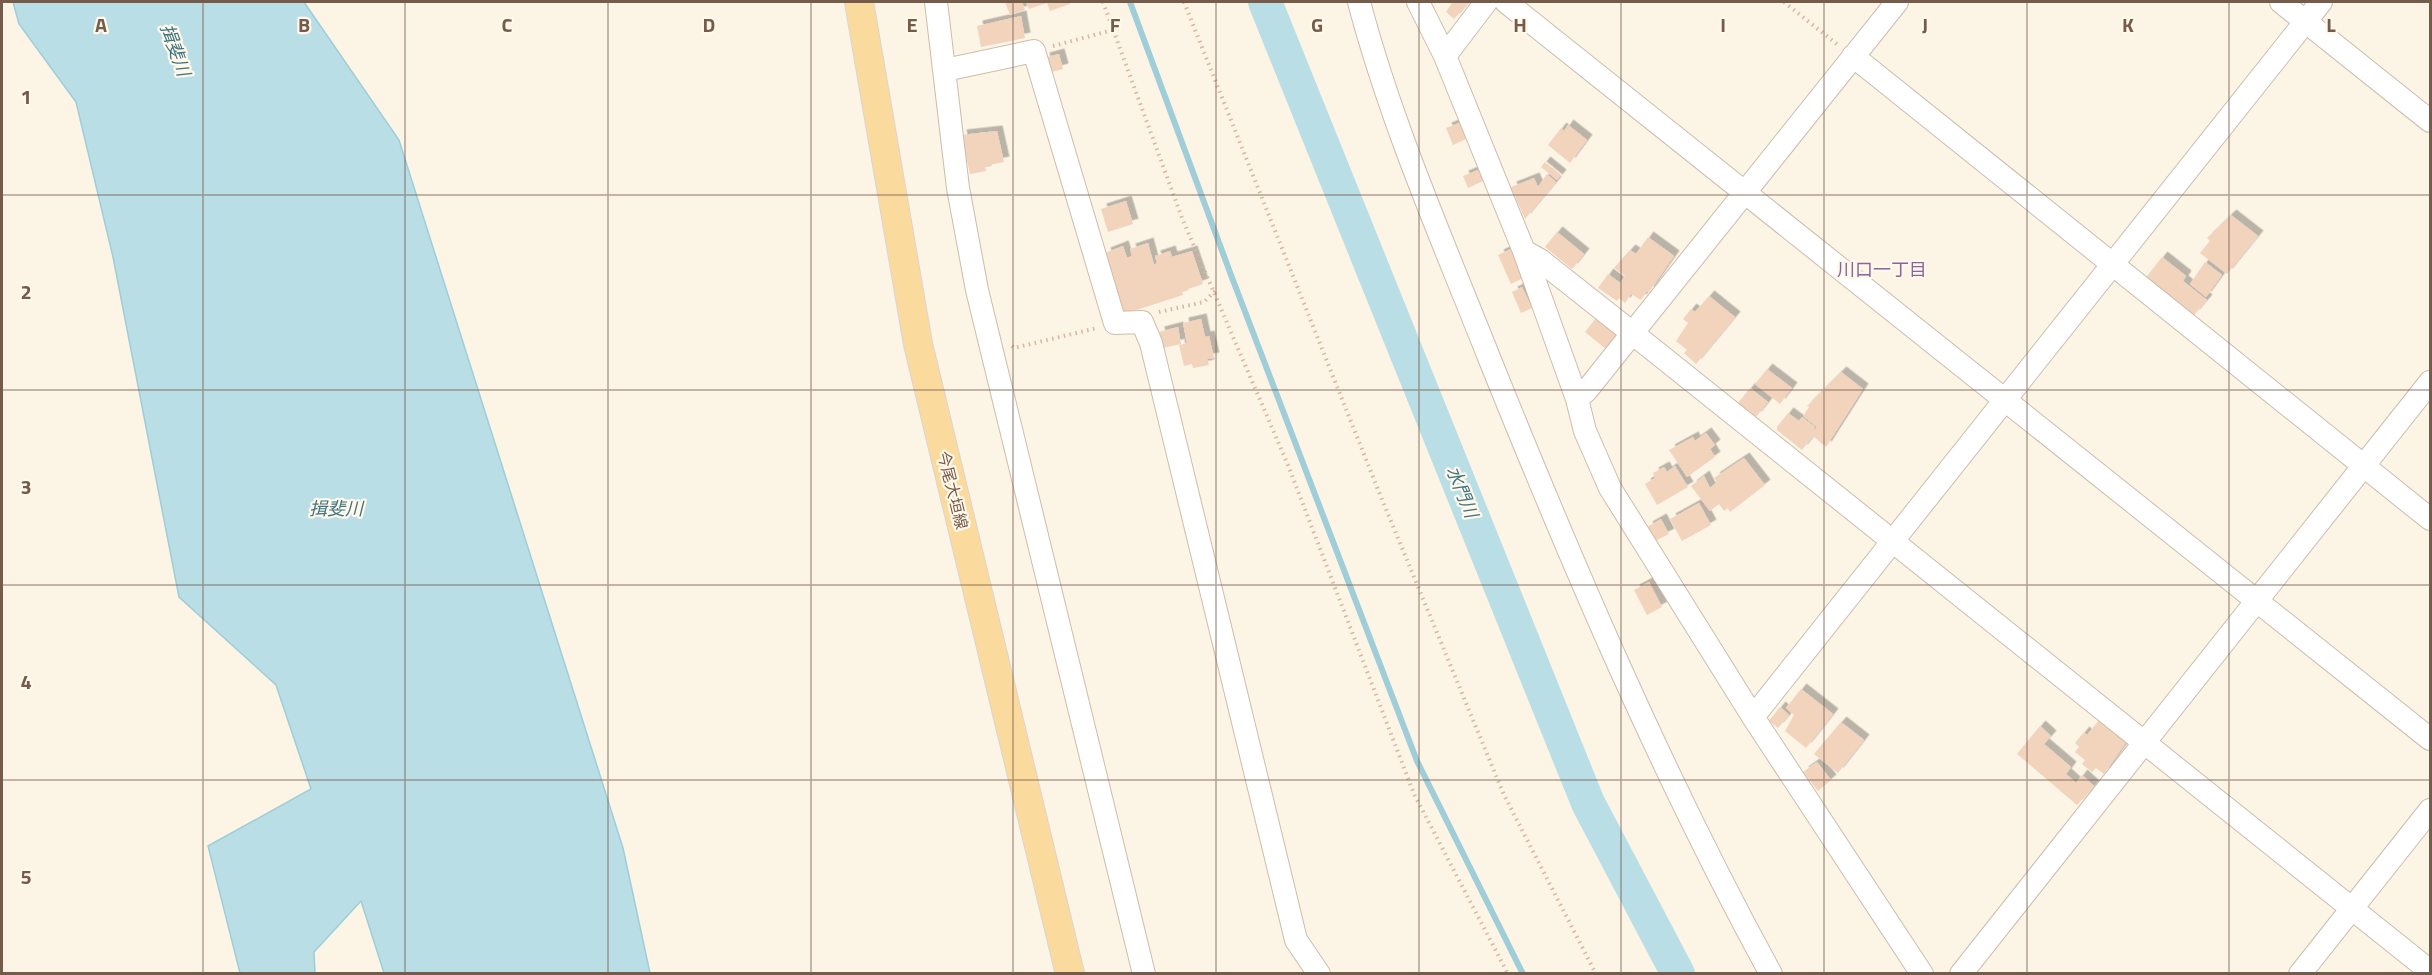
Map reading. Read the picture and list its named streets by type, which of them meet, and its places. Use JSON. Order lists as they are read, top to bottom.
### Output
{
  "streets": {
    "main road": ["今尾大垣線"]
  },
  "districts": ["川口一丁目"],
  "water": ["揖斐川", "水門川"],
  "grid": {
    "columns": [
      "A",
      "B",
      "C",
      "D",
      "E",
      "F",
      "G",
      "H",
      "I",
      "J",
      "K",
      "L"
    ],
    "rows": [
      "1",
      "2",
      "3",
      "4",
      "5"
    ]
  }
}
